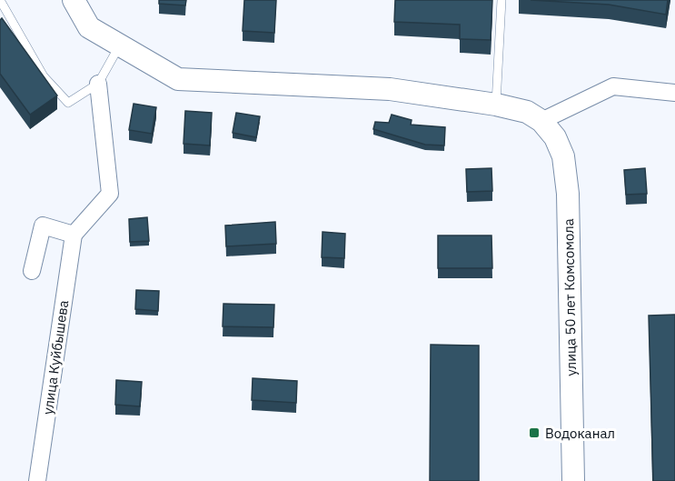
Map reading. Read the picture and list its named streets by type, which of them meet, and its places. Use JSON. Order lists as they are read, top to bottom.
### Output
{
  "streets": {
    "street": ["улица 50 лет Комсомола", "улица Куйбышева"]
  },
  "places": {
    "transit": ["Водоканал"]
  }
}
